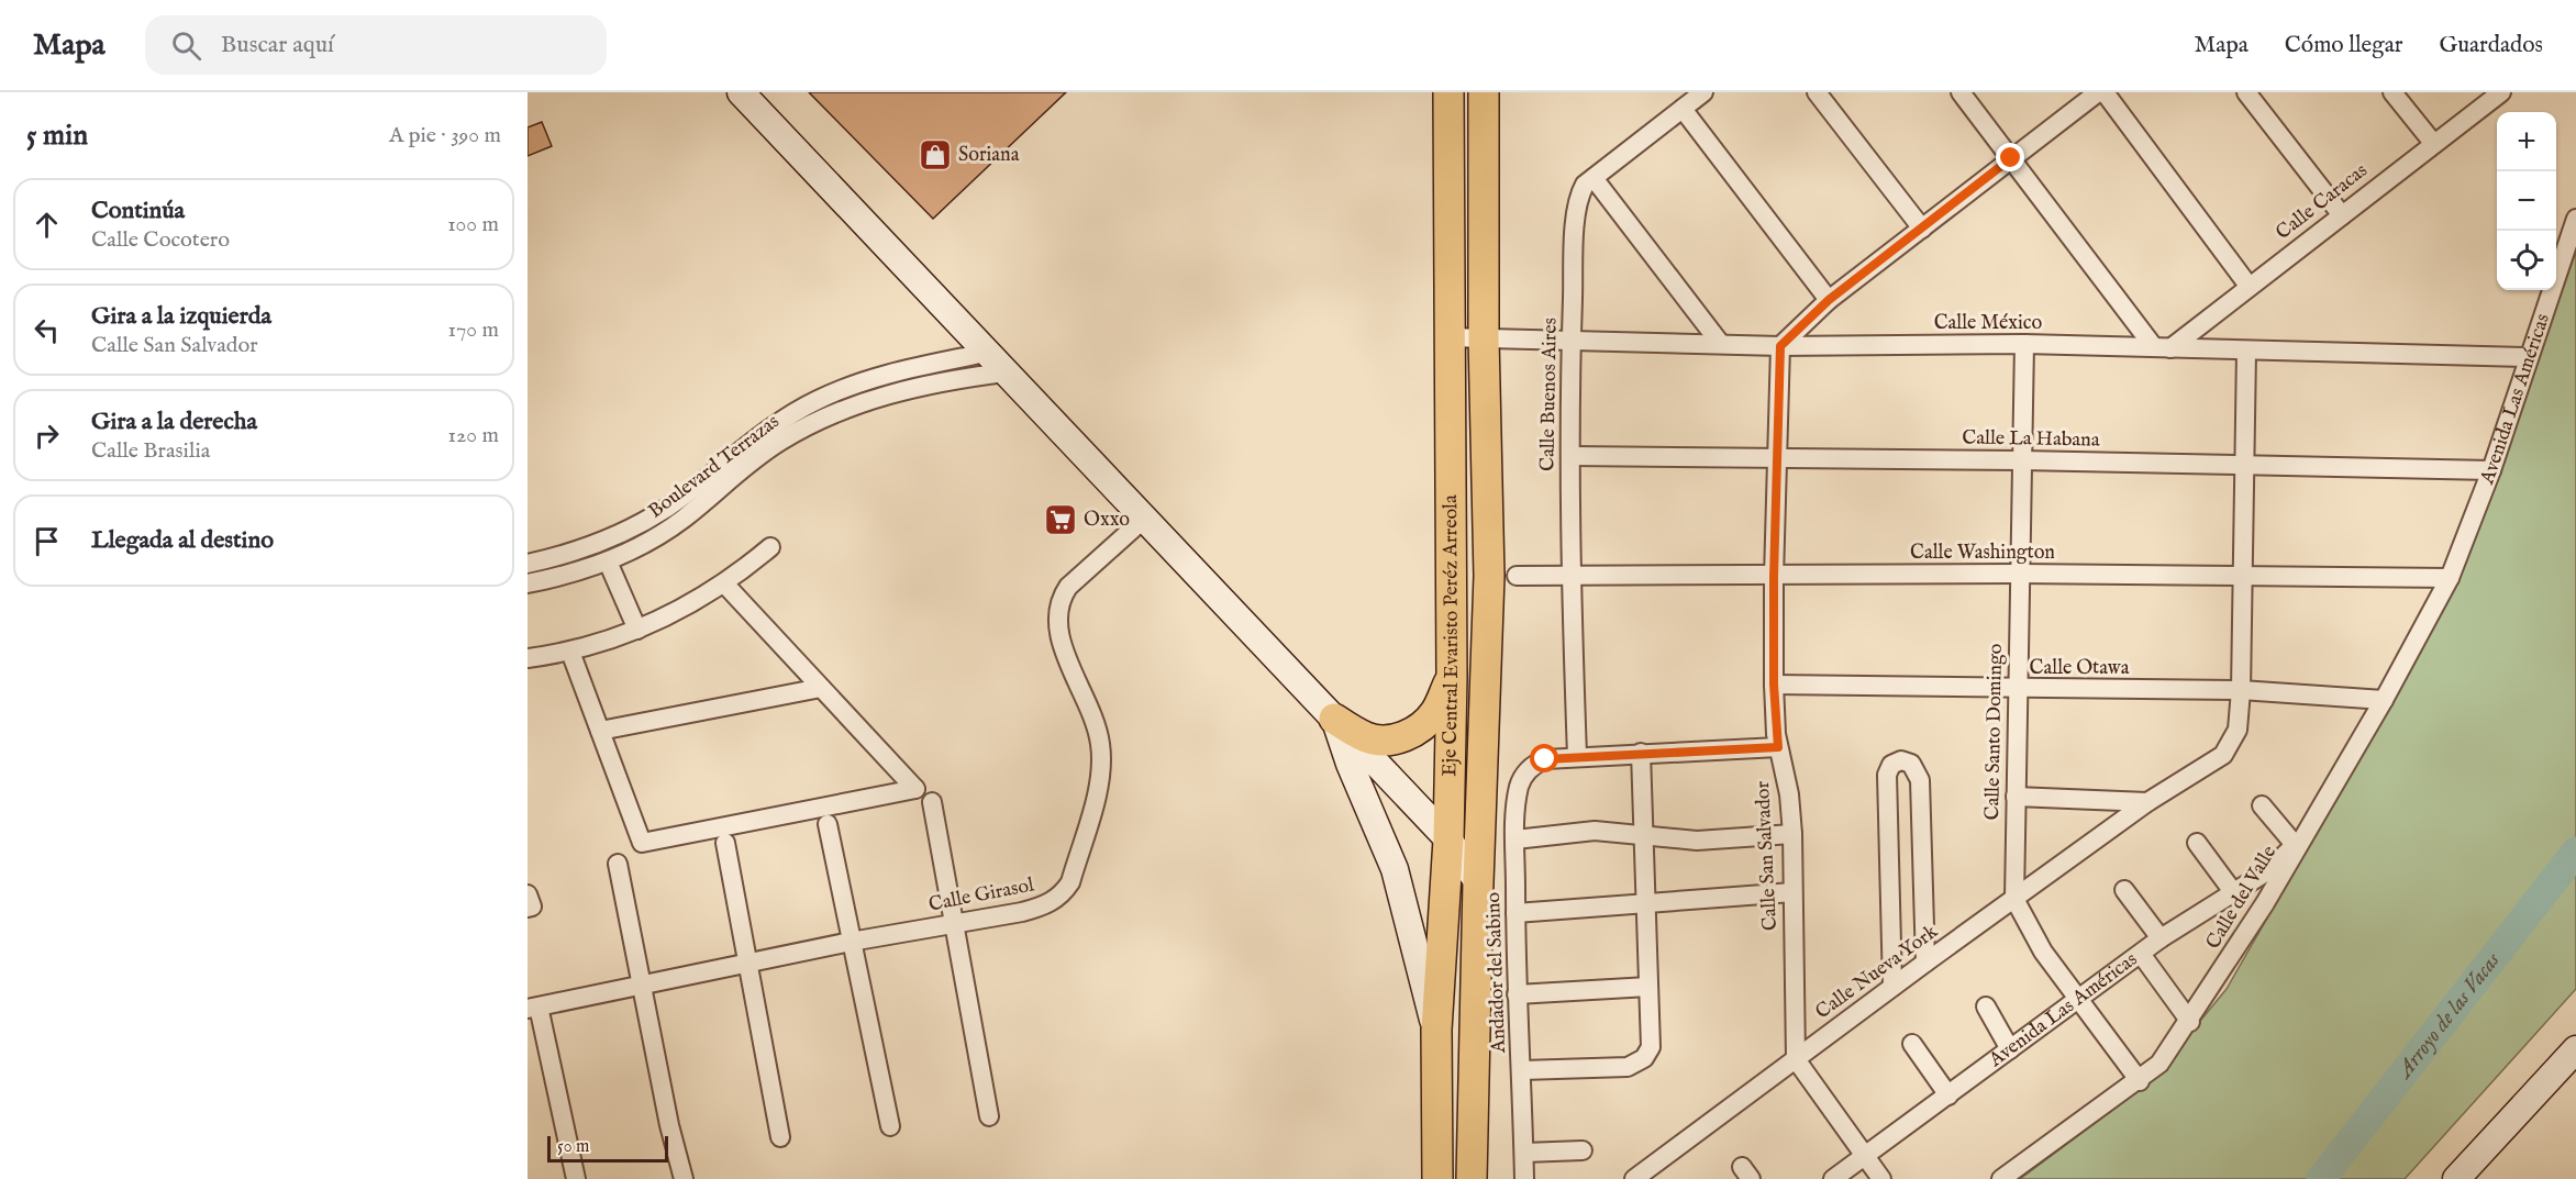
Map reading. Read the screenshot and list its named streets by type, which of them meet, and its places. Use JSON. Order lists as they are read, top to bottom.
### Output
{
  "streets": {
    "main road": ["Eje Central Evaristo Peréz Arreola"],
    "street": [
      "Calle Caracas",
      "Calle México",
      "Calle Buenos Aires",
      "Avenida Las Américas",
      "Calle La Habana",
      "Boulevard Terrazas",
      "Calle Washington",
      "Calle Otawa",
      "Calle Santo Domingo",
      "Calle San Salvador",
      "Calle Girasol",
      "Calle del Valle",
      "Andador del Sabino",
      "Calle Nueva York"
    ]
  },
  "crossings": [
    ["Calle Caracas", "Calle México"],
    ["Calle México", "Calle Buenos Aires"],
    ["Calle México", "Avenida Las Américas"],
    ["Calle México", "Eje Central Evaristo Peréz Arreola"],
    ["Calle México", "Calle Santo Domingo"],
    ["Calle México", "Calle San Salvador"],
    ["Calle Buenos Aires", "Calle La Habana"],
    ["Calle Buenos Aires", "Calle Washington"],
    ["Calle Buenos Aires", "Andador del Sabino"],
    ["Avenida Las Américas", "Calle La Habana"],
    ["Avenida Las Américas", "Calle Washington"],
    ["Avenida Las Américas", "Calle Santo Domingo"],
    ["Avenida Las Américas", "Calle del Valle"],
    ["Calle La Habana", "Calle Santo Domingo"],
    ["Calle La Habana", "Calle San Salvador"],
    ["Calle Washington", "Calle Santo Domingo"],
    ["Calle Washington", "Calle San Salvador"],
    ["Calle Washington", "Calle del Valle"],
    ["Calle Otawa", "Calle Santo Domingo"],
    ["Calle Otawa", "Calle San Salvador"],
    ["Calle Otawa", "Calle del Valle"],
    ["Calle Otawa", "Calle Nueva York"],
    ["Calle Santo Domingo", "Calle del Valle"],
    ["Calle Santo Domingo", "Calle Nueva York"],
    ["Calle San Salvador", "Calle Nueva York"]
  ],
  "water": ["Arroyo de las Vacas"],
  "places": {
    "shop": ["Soriana"],
    "supermarket": ["Oxxo"]
  },
  "scale_bar": "50 m",
  "page": {
    "header": "Mapa",
    "search": "Buscar aquí",
    "nav": ["Mapa", "Cómo llegar", "Guardados"],
    "heading": ["5 min", "A pie · 390 m"],
    "map_buttons": ["+", "−"],
    "list": [
      ["Continúa", "Calle Cocotero", "100 m"],
      ["Gira a la izquierda", "Calle San Salvador", "170 m"],
      ["Gira a la derecha", "Calle Brasilia", "120 m"],
      "Llegada al destino"
    ],
    "scale": "50 m"
  }
}
